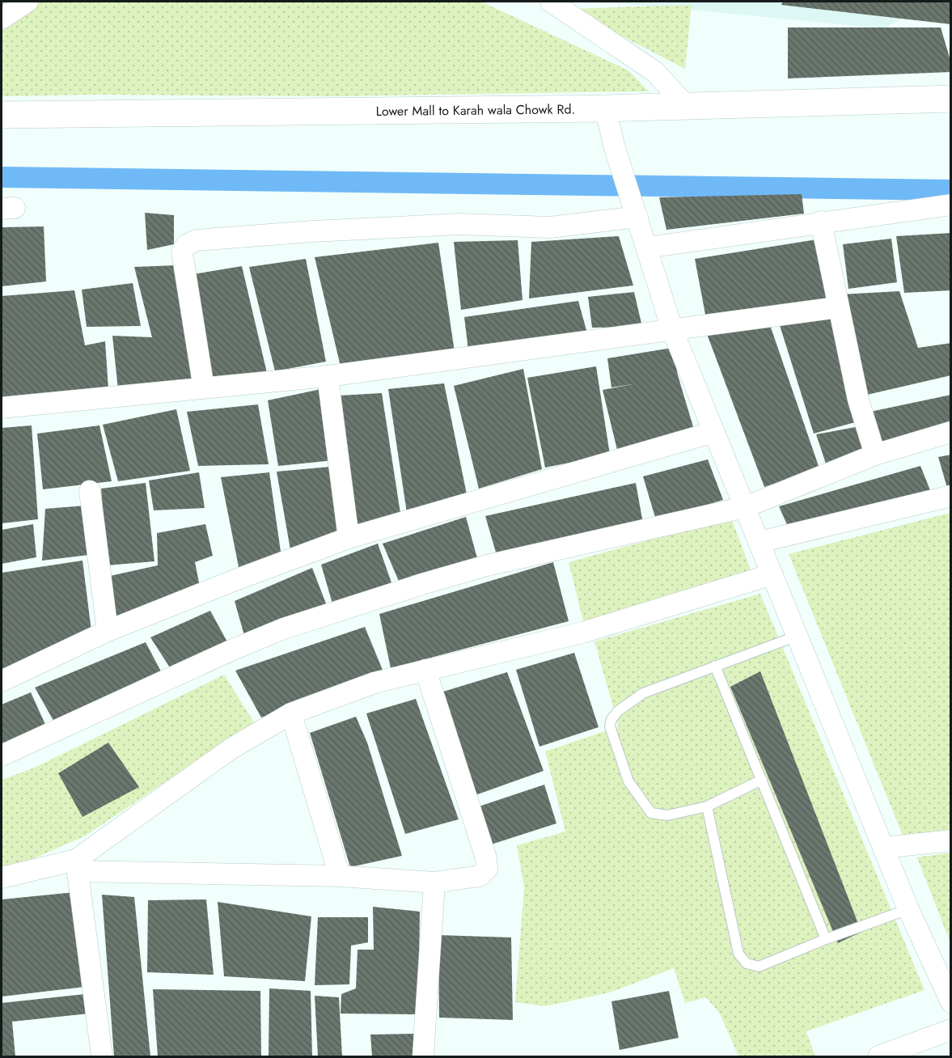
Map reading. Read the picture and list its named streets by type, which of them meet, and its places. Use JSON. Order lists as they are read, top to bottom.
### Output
{
  "streets": {
    "street": ["Lower Mall to Karah wala Chowk Rd."]
  }
}
